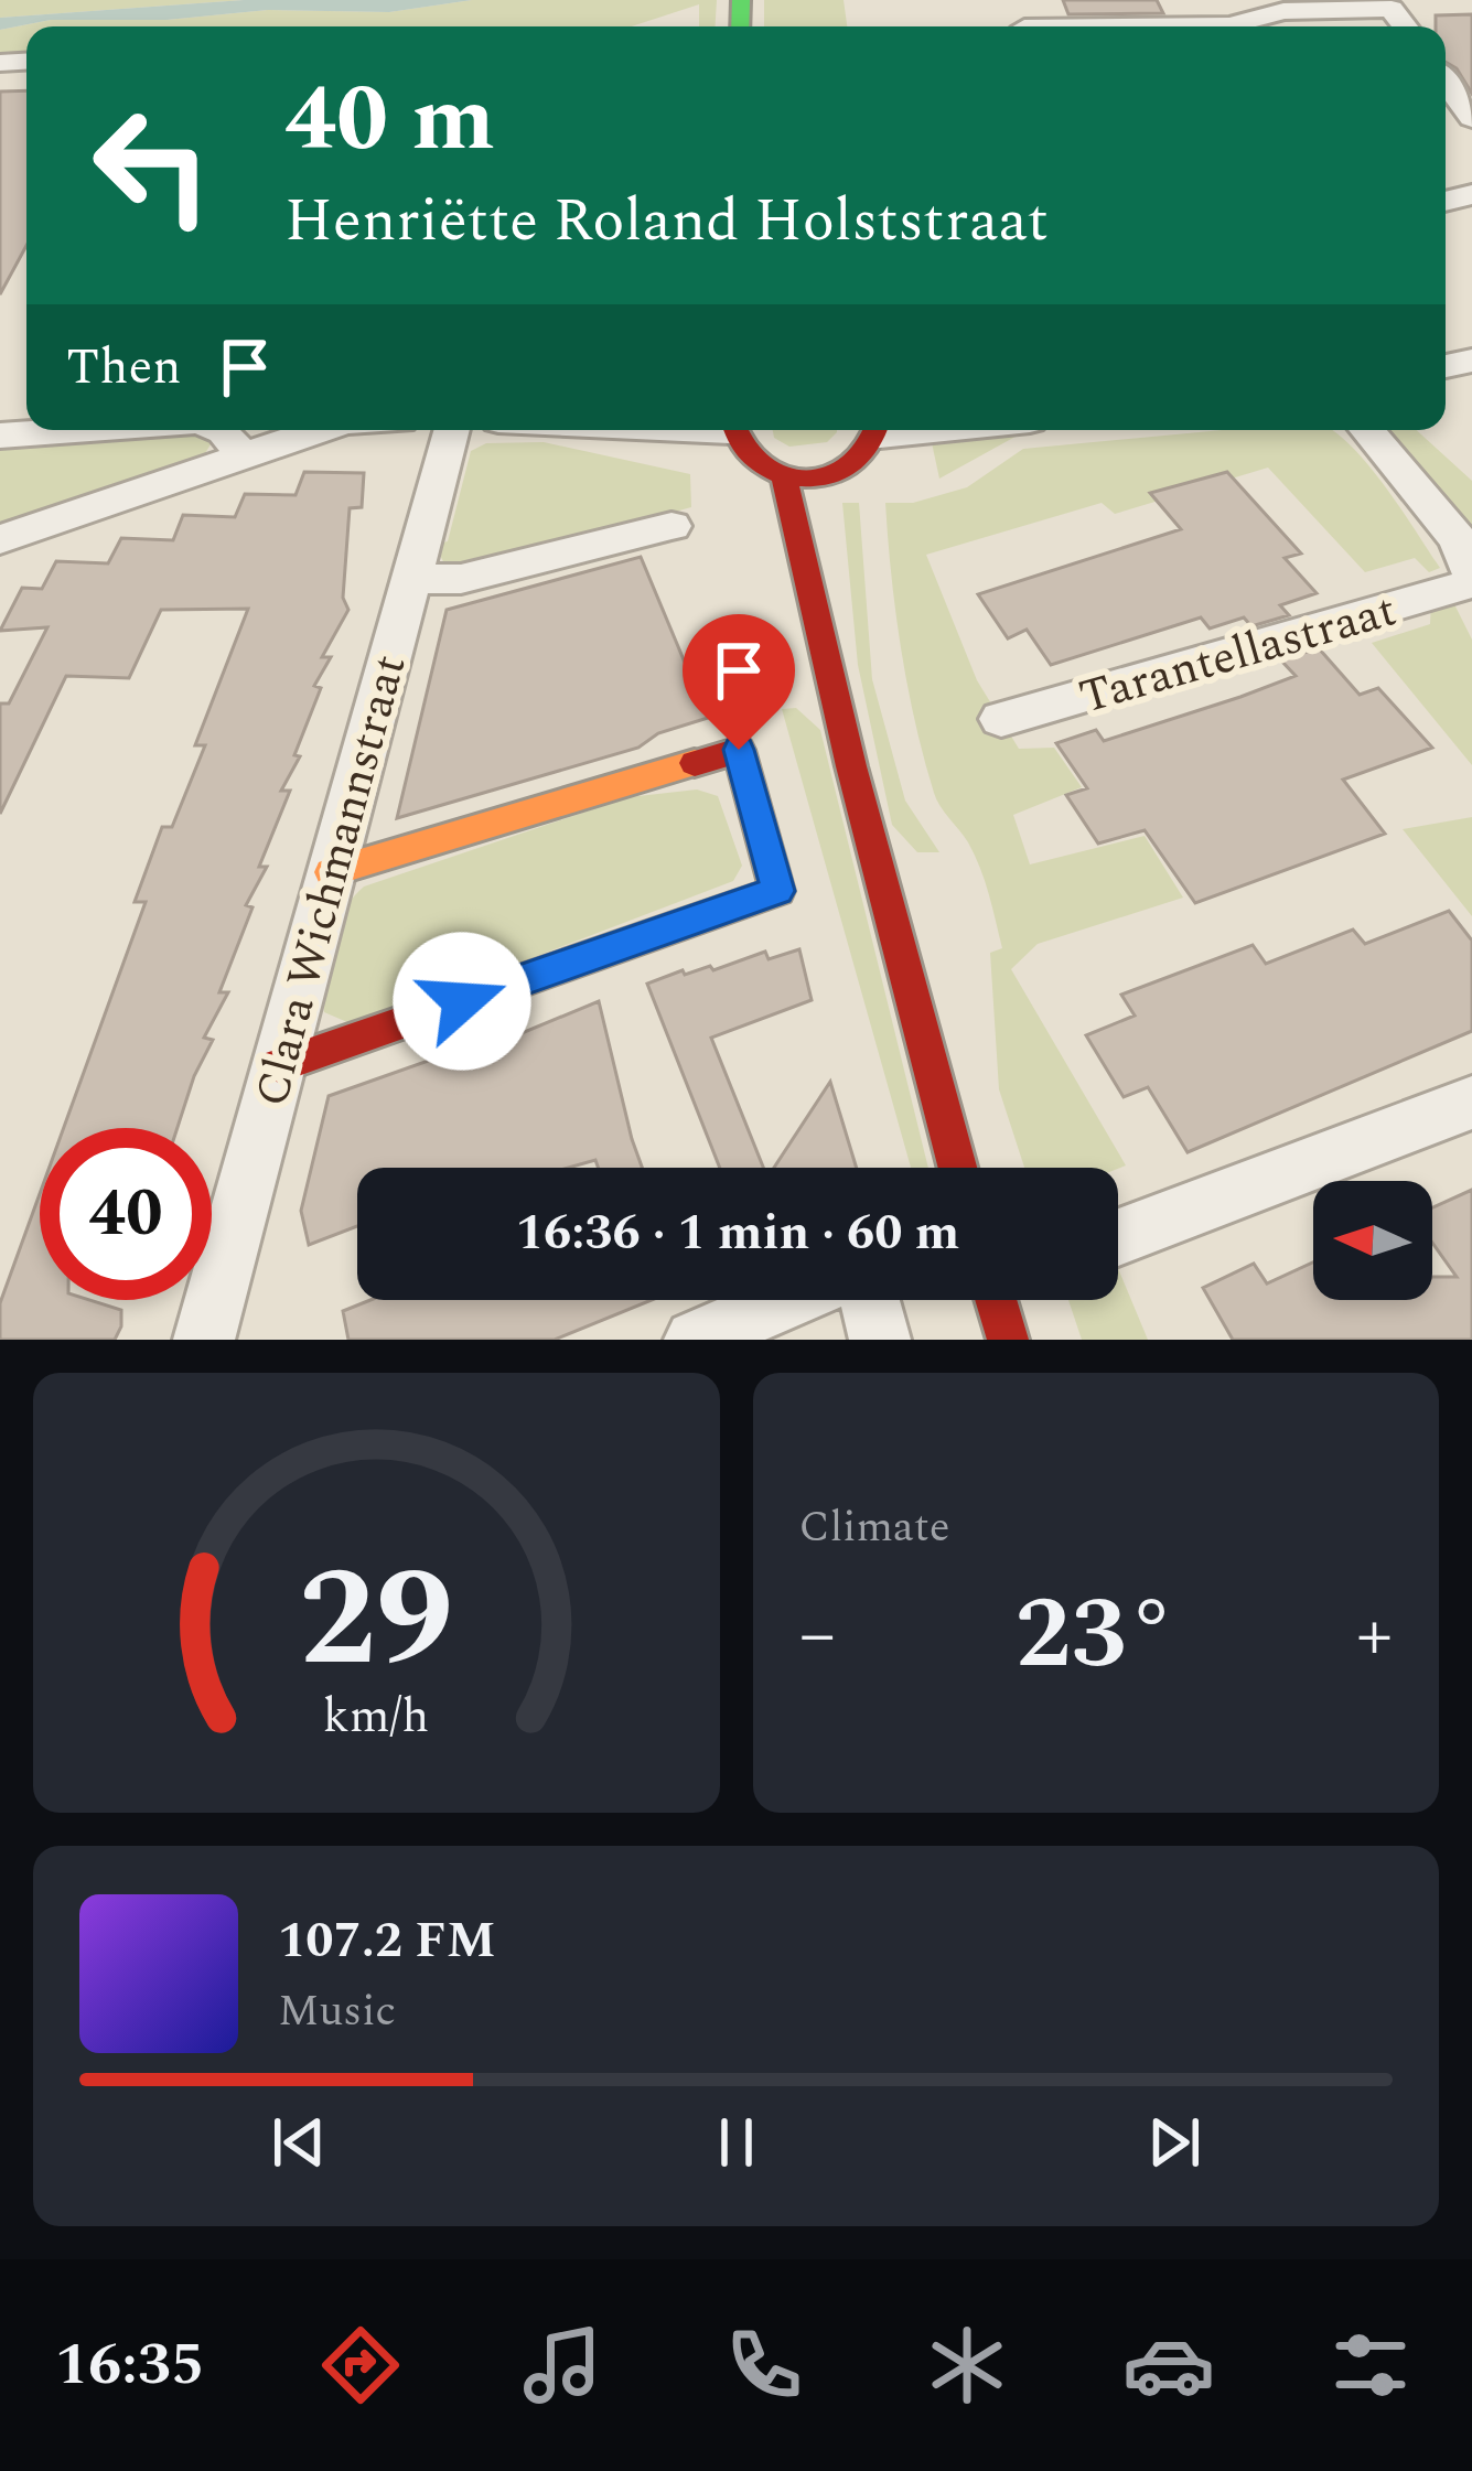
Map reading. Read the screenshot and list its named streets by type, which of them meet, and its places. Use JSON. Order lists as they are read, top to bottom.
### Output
{
  "streets": {
    "street": ["Tarantellastraat", "Clara Wichmannstraat"]
  },
  "north": "left",
  "page": {
    "turn": ["40 m", "Henriëtte Roland Holststraat"],
    "then": "Then",
    "limit": "40",
    "trip": "16:36 · 1 min · 60 m",
    "tile": "Climate",
    "heat": ["−", "23°", "+"],
    "song": ["107.2 FM", "Music"],
    "tabs": "16:35",
    "gauge": ["29", "km/h"]
  }
}
